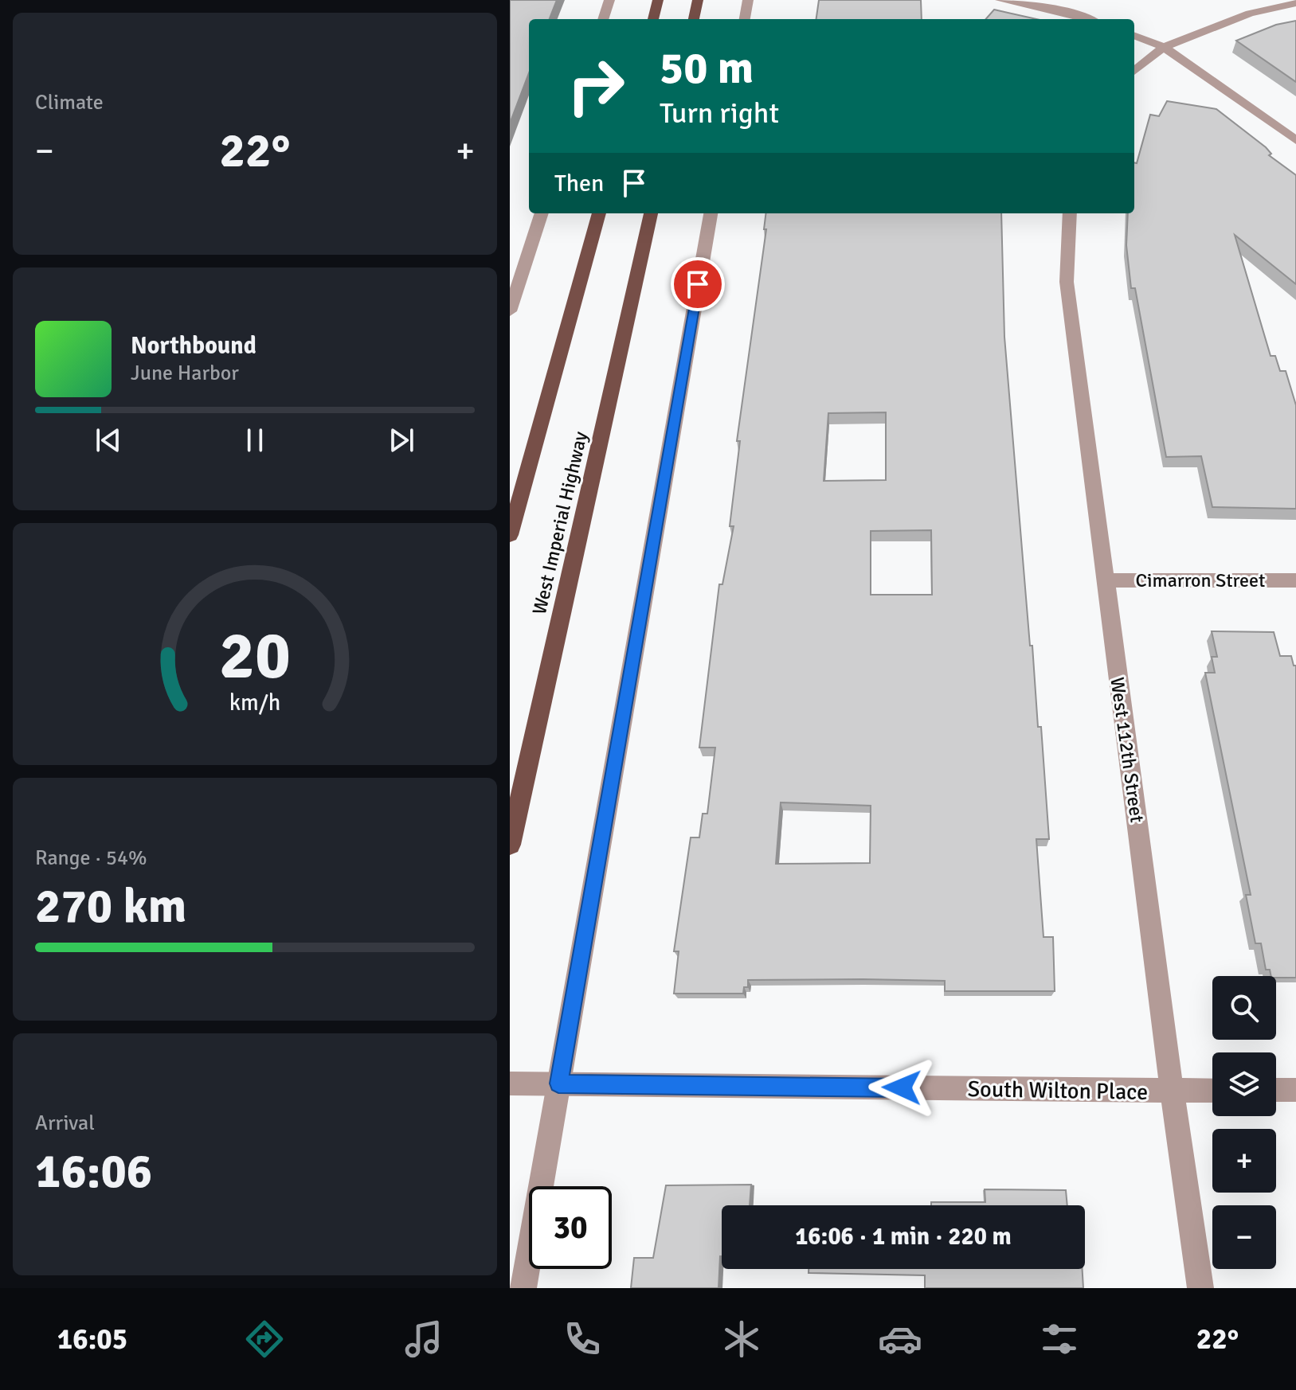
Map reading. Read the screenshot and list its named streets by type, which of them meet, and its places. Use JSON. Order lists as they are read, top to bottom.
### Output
{
  "streets": {
    "main road": ["West Imperial Highway"],
    "street": ["Cimarron Street", "West 112th Street", "South Wilton Place"]
  },
  "crossings": [
    ["Cimarron Street", "West 112th Street"],
    ["West 112th Street", "South Wilton Place"]
  ],
  "page": {
    "tile": [
      "Climate",
      ["Range · 54%", "270 km"],
      ["Arrival", "16:06"]
    ],
    "turn": ["50 m", "Turn right"],
    "heat": ["−", "22°", "+"],
    "then": "Then",
    "song": ["Northbound", "June Harbor"],
    "map_buttons": ["+", "−"],
    "limit": "30",
    "trip": "16:06 · 1 min · 220 m",
    "tabs": ["16:05", "22°"],
    "gauge": ["20", "km/h"]
  }
}
